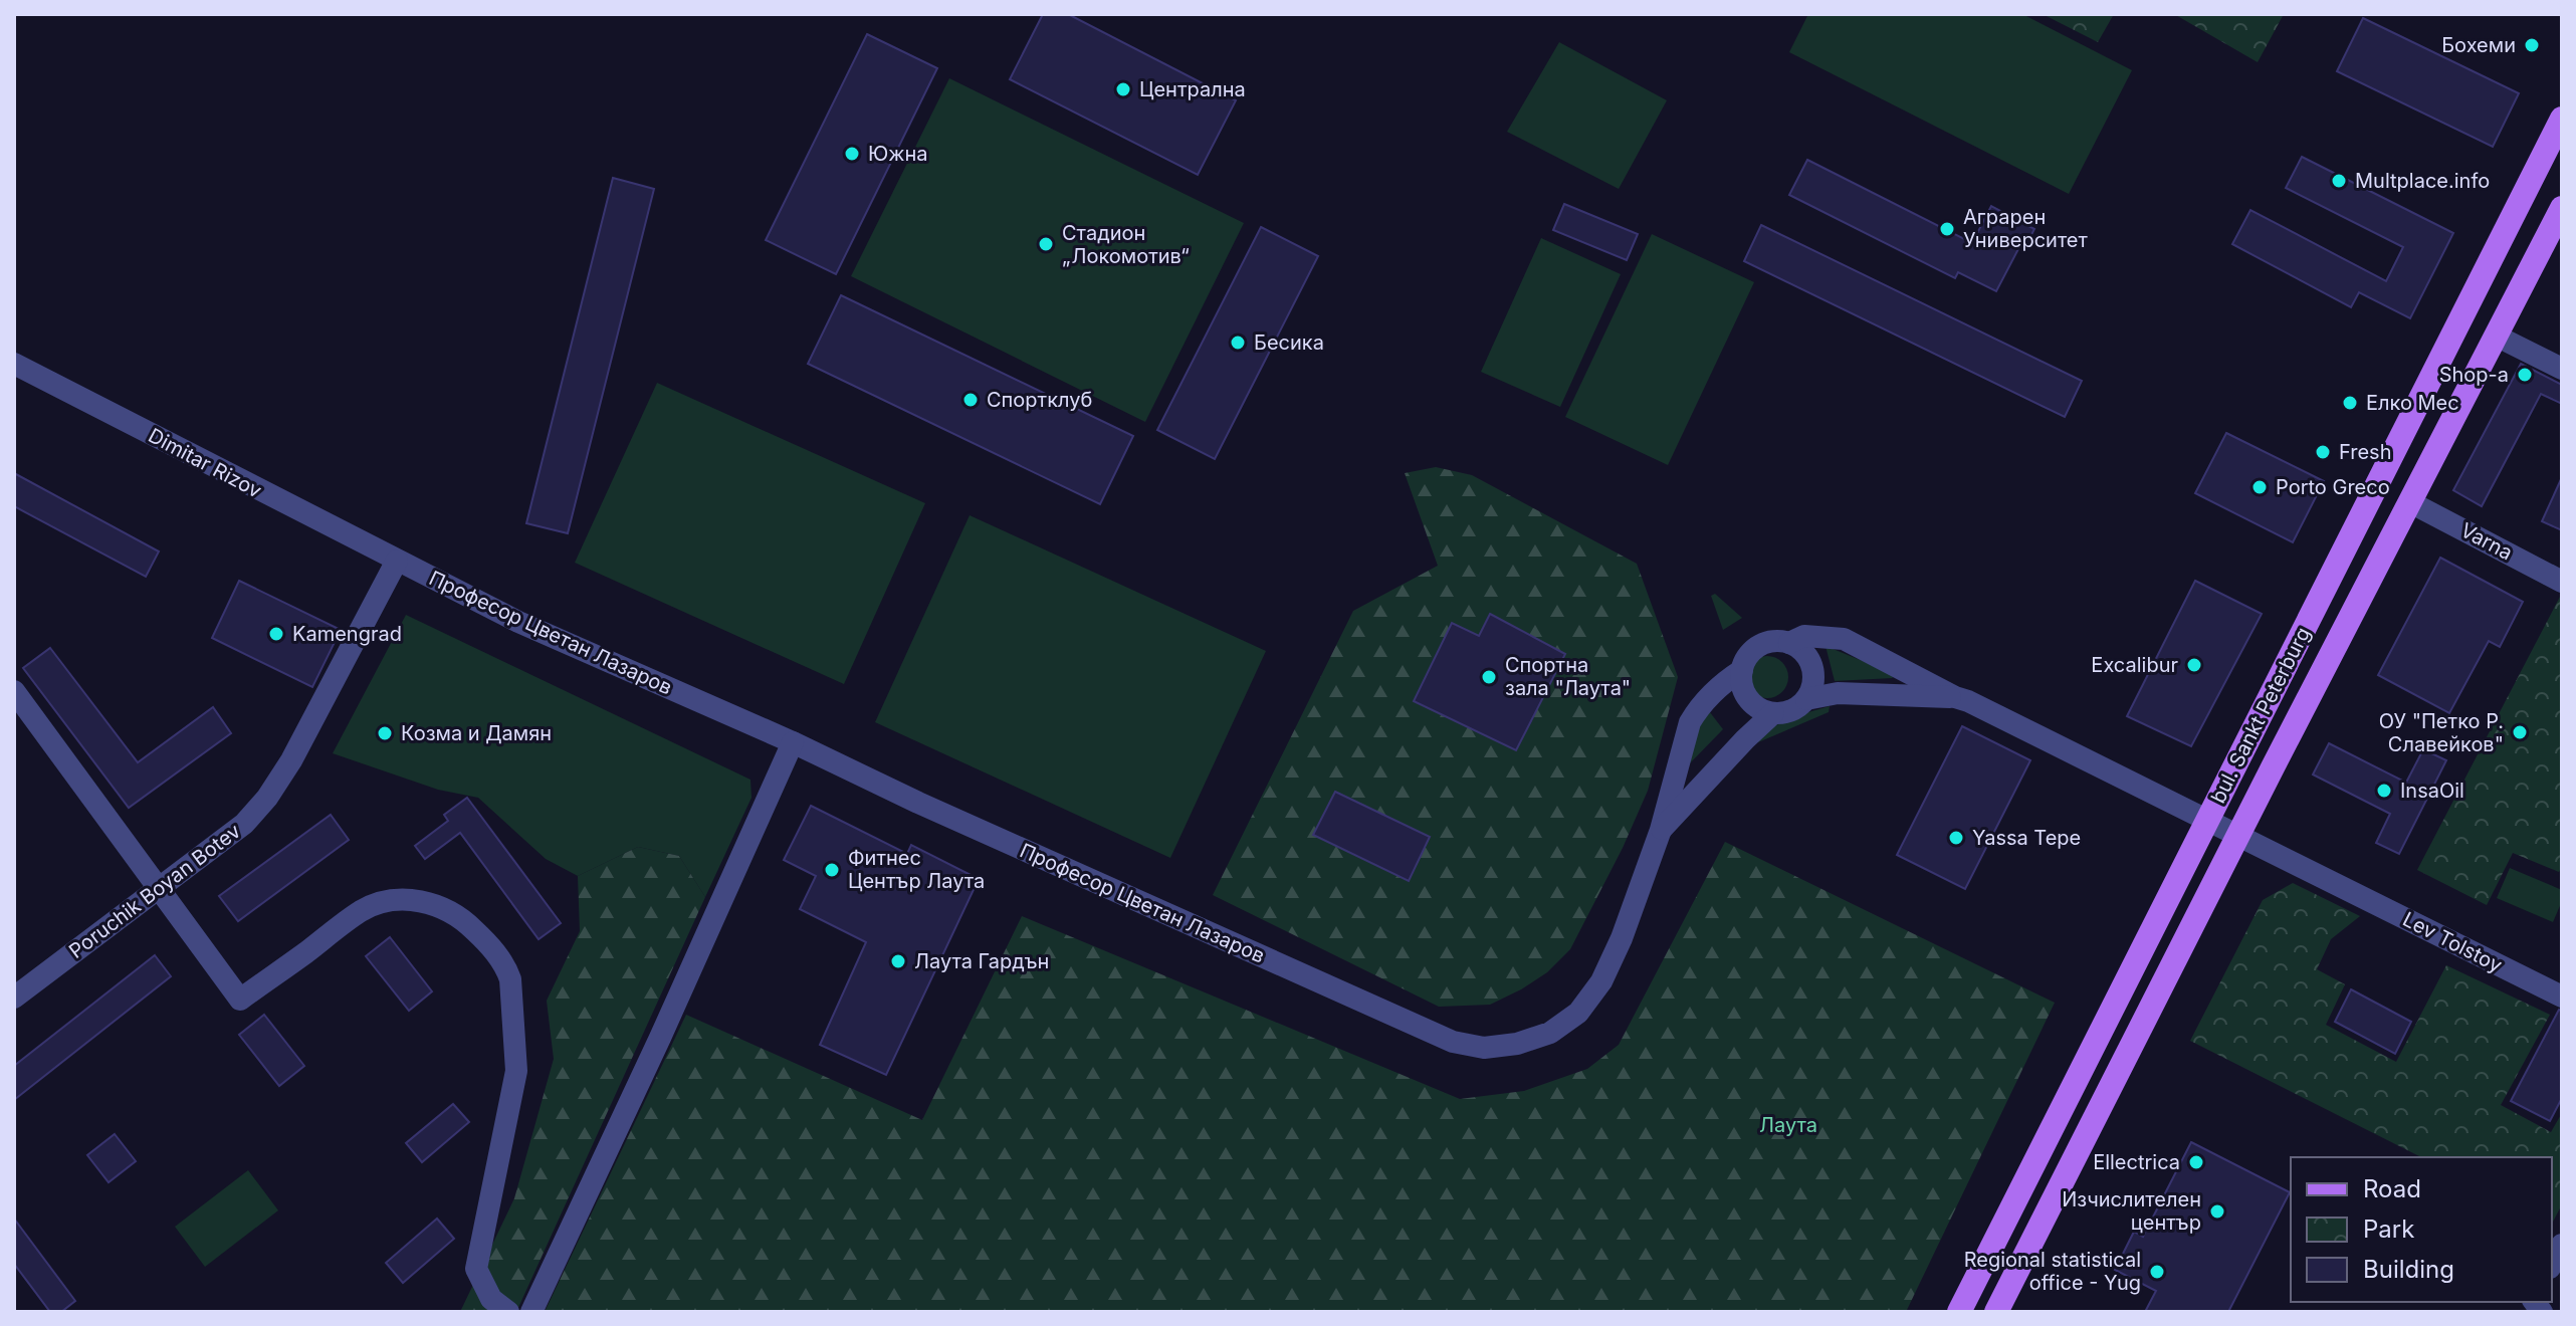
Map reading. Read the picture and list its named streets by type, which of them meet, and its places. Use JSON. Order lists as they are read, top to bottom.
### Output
{
  "streets": {
    "main road": ["bul. Sankt Peterburg"],
    "street": [
      "Dimitar Rizov",
      "Varna",
      "Професор Цветан Лазаров",
      "Poruchik Boyan Botev",
      "Lev Tolstoy"
    ]
  },
  "crossings": [
    ["Dimitar Rizov", "Професор Цветан Лазаров"],
    ["Dimitar Rizov", "Poruchik Boyan Botev"],
    ["Varna", "bul. Sankt Peterburg"],
    ["Професор Цветан Лазаров", "Poruchik Boyan Botev"],
    ["bul. Sankt Peterburg", "Lev Tolstoy"]
  ],
  "parks": ["Лаута"],
  "places": [
    "Бохеми",
    "Централна",
    "Южна",
    "Multplace.info",
    "Аграрен Университет",
    "Стадион „Локомотив“",
    "Бесика",
    "Shop-a",
    "Спортклуб",
    "Елко Мес",
    "Fresh",
    "Porto Greco",
    "Kamengrad",
    "Excalibur",
    "Спортна зала \"Лаута\"",
    "ОУ \"Петко Р. Славейков\"",
    "Козма и Дамян",
    "InsaOil",
    "Yassa Tepe",
    "Фитнес Център Лаута",
    "Лаута Гардън",
    "Ellectrica",
    "Изчислителен център",
    "Regional statistical office - Yug"
  ],
  "legend": ["Road", "Park", "Building"]
}
